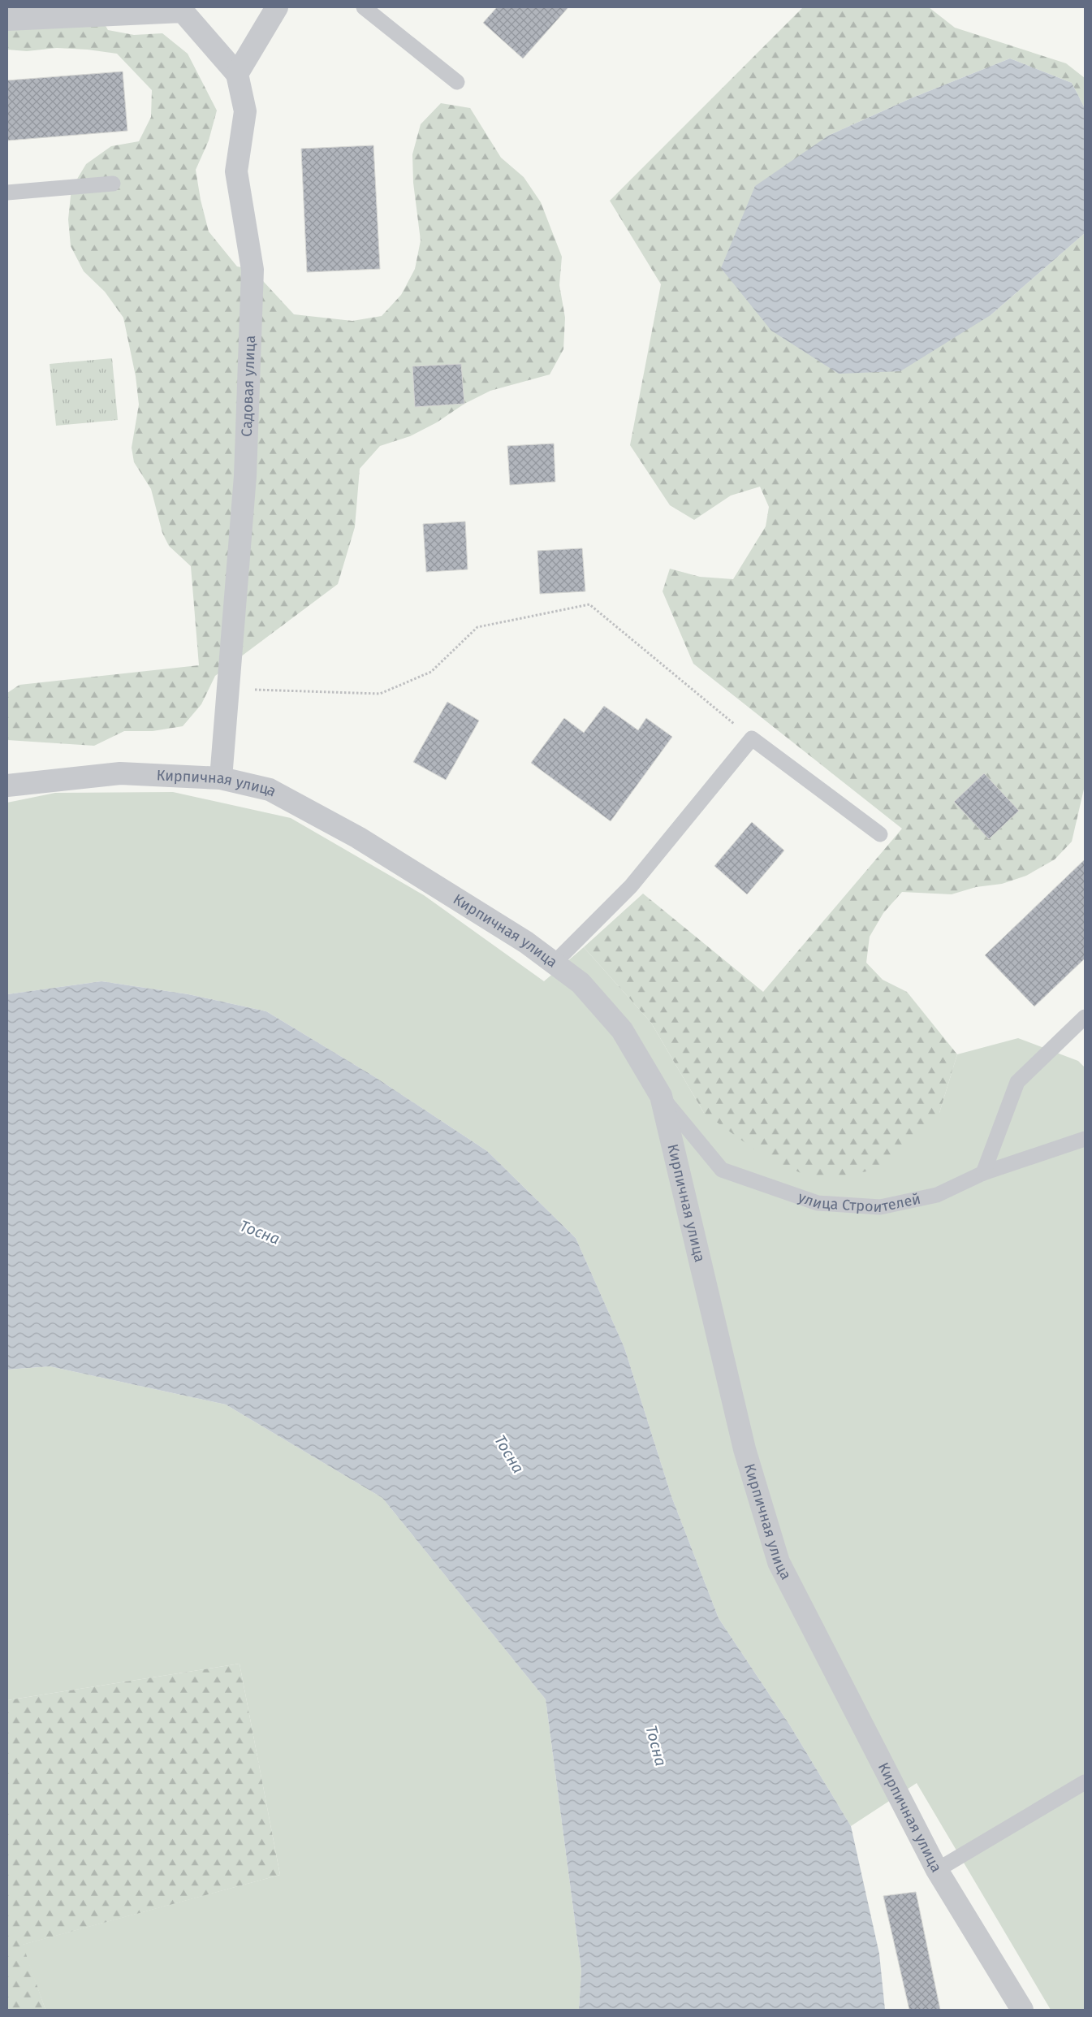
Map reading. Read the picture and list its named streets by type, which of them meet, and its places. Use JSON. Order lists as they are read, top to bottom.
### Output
{
  "streets": {
    "street": ["Садовая улица", "Кирпичная улица"],
    "lane": ["улица Строителей"]
  },
  "crossings": [
    ["Садовая улица", "Кирпичная улица"],
    ["Кирпичная улица", "улица Строителей"]
  ],
  "water": ["Тосна"]
}
